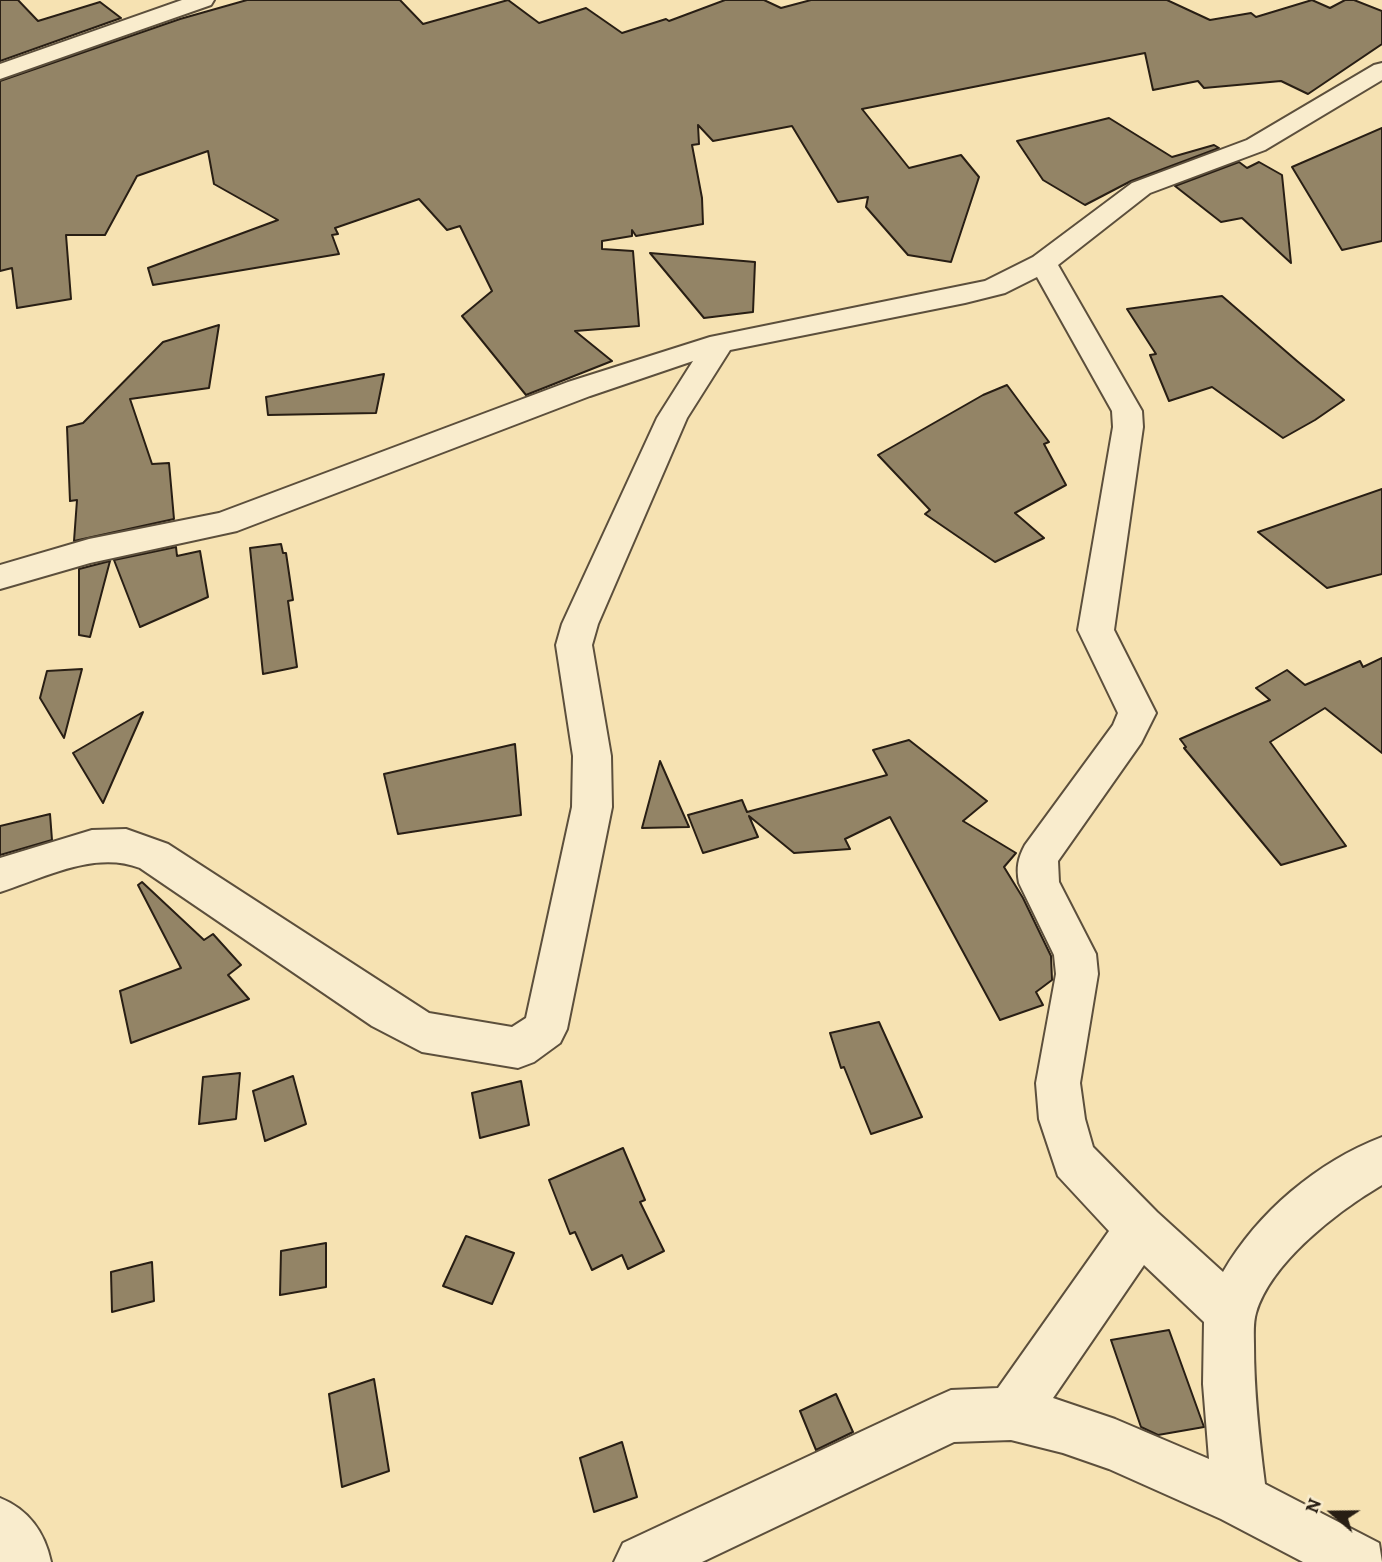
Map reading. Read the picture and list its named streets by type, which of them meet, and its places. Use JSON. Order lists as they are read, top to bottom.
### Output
{
  "north": "left"
}
